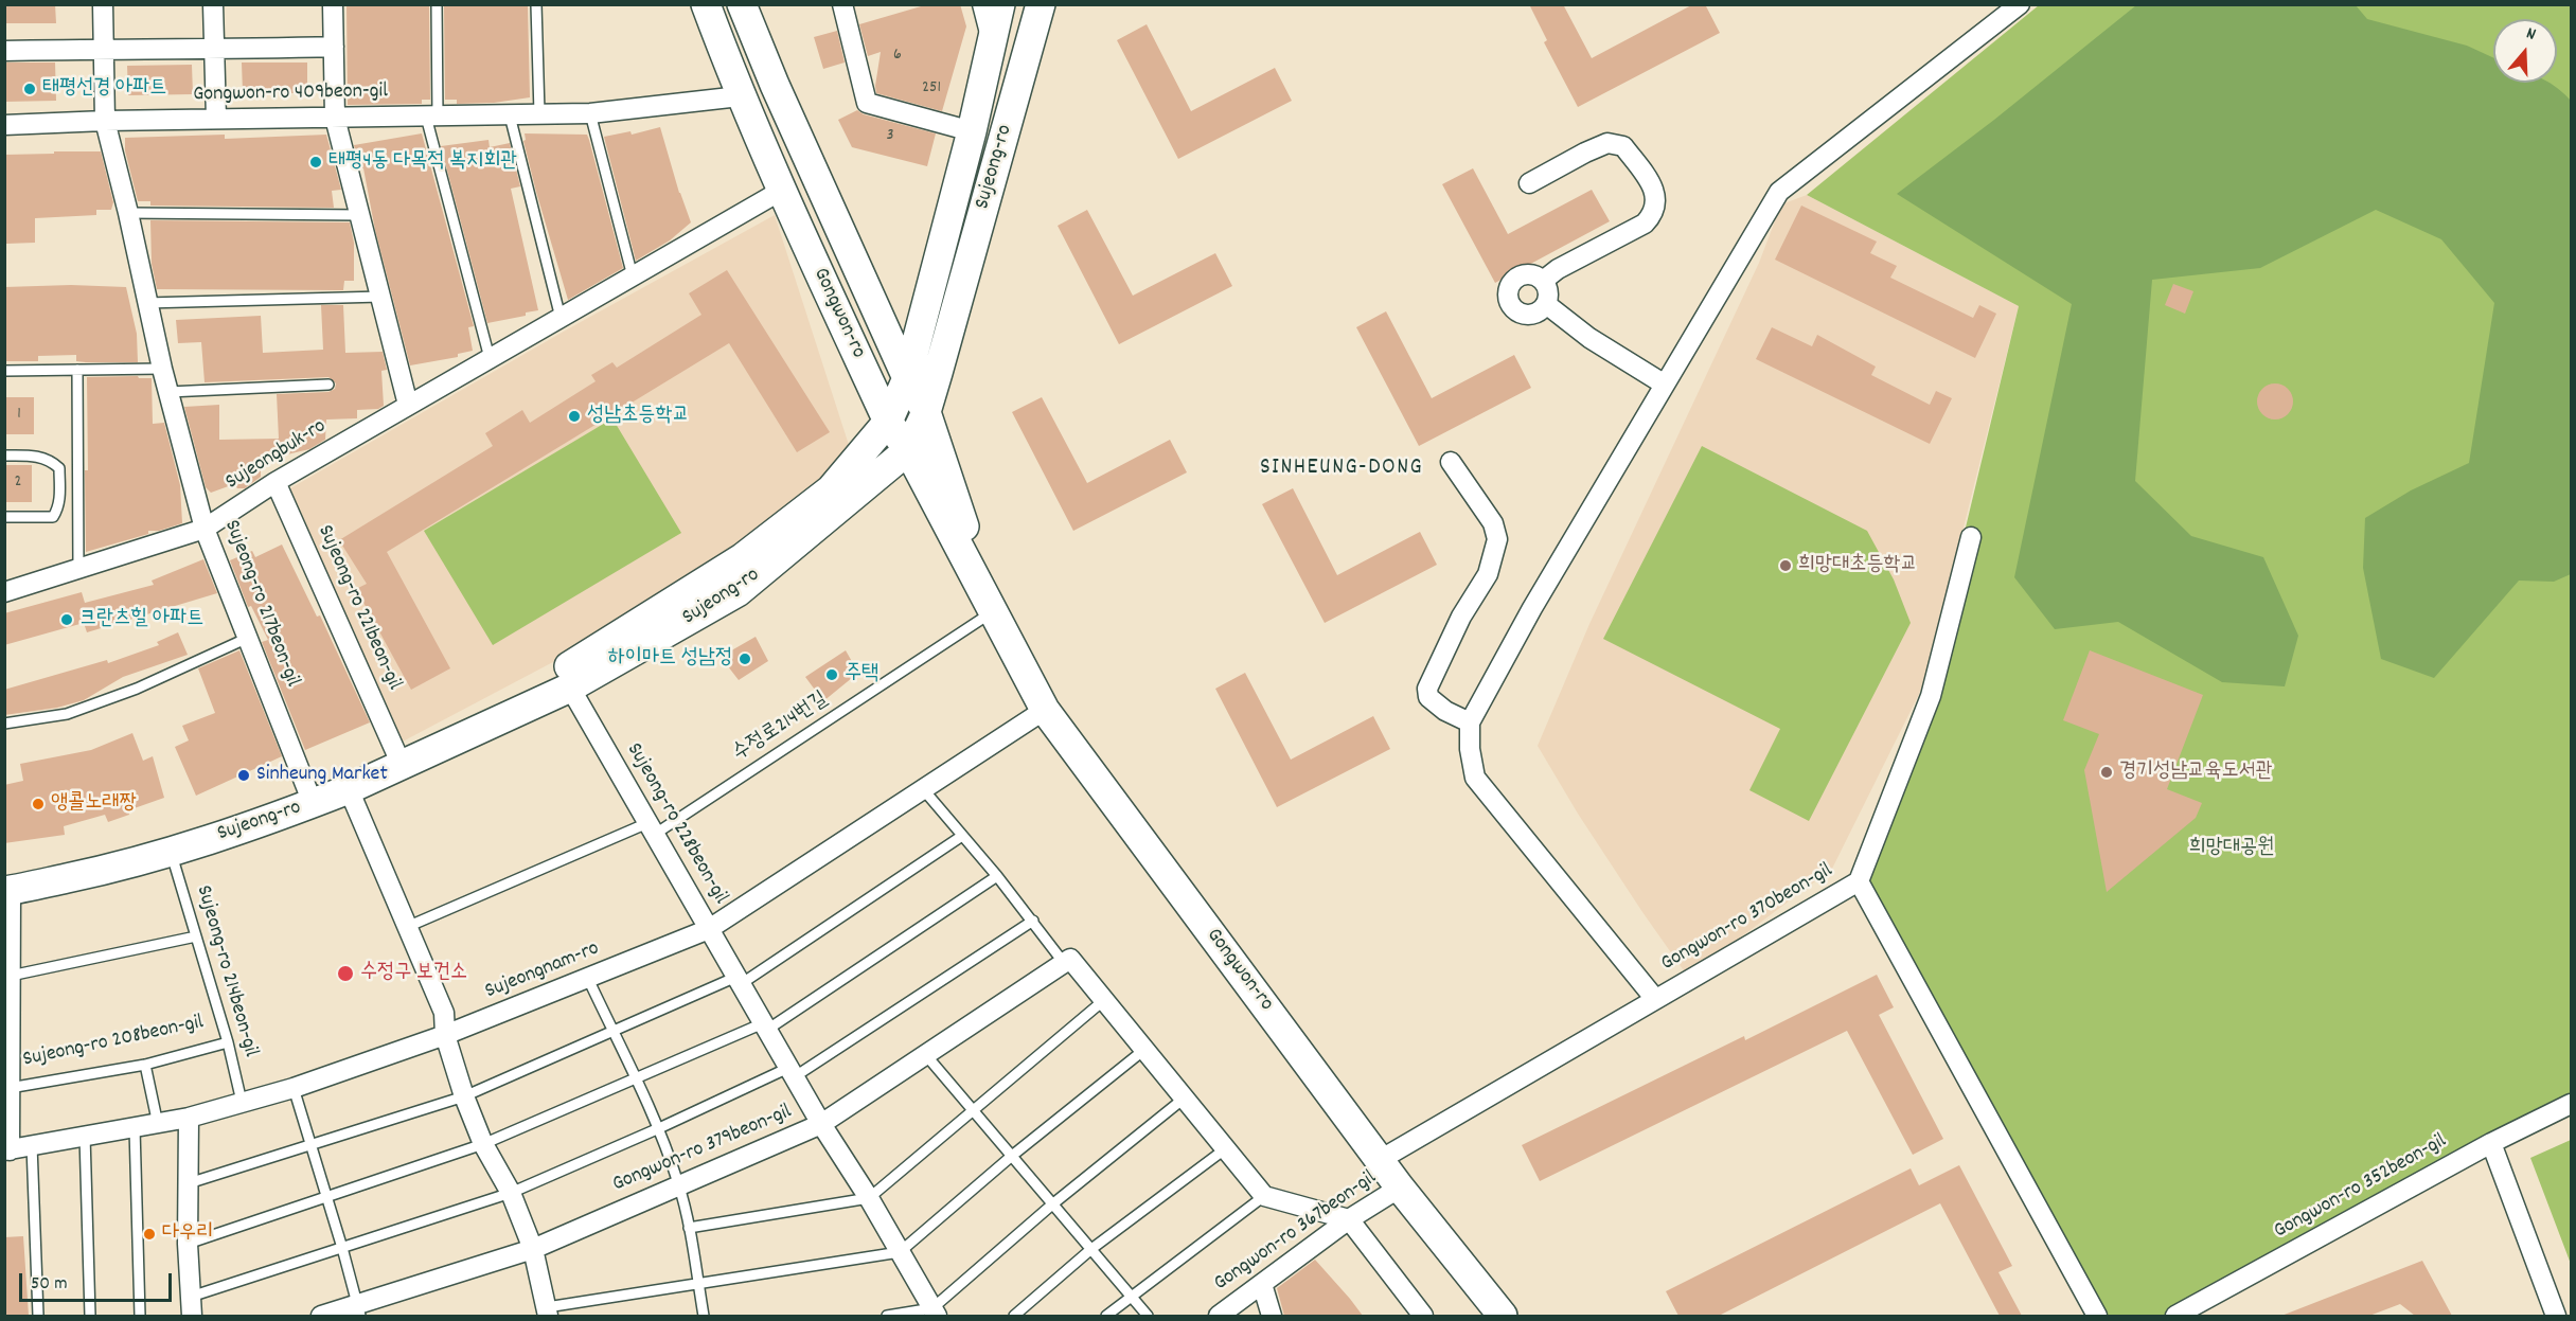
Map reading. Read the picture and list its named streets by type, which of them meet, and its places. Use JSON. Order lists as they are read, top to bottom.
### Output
{
  "streets": {
    "main road": ["Sujeong-ro", "Gongwon-ro"],
    "street": [
      "Gongwon-ro 409beon-gil",
      "Sujeongbuk-ro",
      "Sujeong-ro 217beon-gil",
      "Sujeong-ro 221beon-gil",
      "Sujeong-ro 228beon-gil",
      "Gongwon-ro 370beon-gil",
      "Sujeongnam-ro",
      "Sujeong-ro 208beon-gil",
      "Gongwon-ro 379beon-gil",
      "Gongwon-ro 352beon-gil",
      "Gongwon-ro 367beon-gil"
    ],
    "lane": ["수정로214번길", "Sujeong-ro 214beon-gil"]
  },
  "crossings": [
    ["Gongwon-ro 409beon-gil", "Gongwon-ro"],
    ["Gongwon-ro 409beon-gil", "Sujeong-ro 217beon-gil"],
    ["Sujeong-ro", "Gongwon-ro"],
    ["Sujeong-ro", "Sujeong-ro 217beon-gil"],
    ["Sujeong-ro", "Sujeong-ro 221beon-gil"],
    ["Sujeong-ro", "Sujeong-ro 228beon-gil"],
    ["Sujeong-ro", "Sujeong-ro 214beon-gil"],
    ["Sujeong-ro", "Sujeong-ro 208beon-gil"],
    ["Gongwon-ro", "Sujeongbuk-ro"],
    ["Gongwon-ro", "수정로214번길"],
    ["Gongwon-ro", "Gongwon-ro 370beon-gil"],
    ["Gongwon-ro", "Sujeongnam-ro"],
    ["Gongwon-ro", "Gongwon-ro 367beon-gil"],
    ["Sujeongbuk-ro", "Sujeong-ro 217beon-gil"],
    ["Sujeongbuk-ro", "Sujeong-ro 221beon-gil"],
    ["수정로214번길", "Sujeong-ro 228beon-gil"],
    ["Sujeong-ro 228beon-gil", "Sujeongnam-ro"],
    ["Sujeong-ro 228beon-gil", "Gongwon-ro 379beon-gil"],
    ["Sujeong-ro 214beon-gil", "Sujeongnam-ro"],
    ["Sujeong-ro 214beon-gil", "Sujeong-ro 208beon-gil"],
    ["Sujeongnam-ro", "Sujeong-ro 208beon-gil"]
  ],
  "districts": ["SINHEUNG-DONG"],
  "parks": ["희망대공원"],
  "places": [
    "태평선경 아파트",
    "태평4동 다목적 복지회관",
    "성남초등학교",
    "희망대초등학교",
    "크란츠힐 아파트",
    "하이마트 성남정",
    "주택",
    "경기성남교육도서관",
    "Sinheung Market",
    "앵콜노래짱",
    "수정구 보건소",
    "다우리"
  ],
  "house_numbers": [
    "6",
    "251",
    "3",
    "1",
    "2"
  ],
  "scale_bar": "50 m",
  "north": "top"
}
